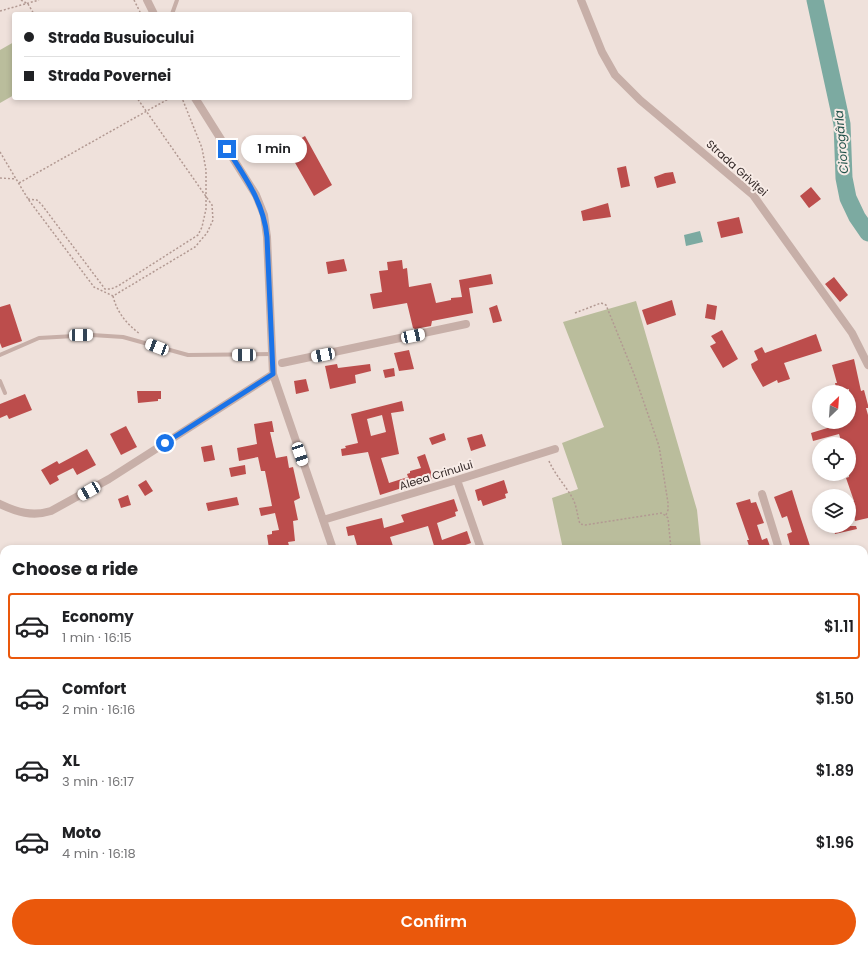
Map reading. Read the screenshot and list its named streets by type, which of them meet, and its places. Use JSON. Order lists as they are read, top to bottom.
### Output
{
  "streets": {
    "street": ["Strada Griviței", "Aleea Crinului"]
  },
  "water": ["Ciorogârla"],
  "north": "top right",
  "page": {
    "banner": ["Strada Busuiocului", "Strada Povernei"],
    "bubble": "1 min",
    "heading": "Choose a ride",
    "list": [
      {
        "name": "Economy",
        "note": "1 min · 16:15",
        "value": "$1.11"
      },
      {
        "name": "Comfort",
        "note": "2 min · 16:16",
        "value": "$1.50"
      },
      {
        "name": "XL",
        "note": "3 min · 16:17",
        "value": "$1.89"
      },
      {
        "name": "Moto",
        "note": "4 min · 16:18",
        "value": "$1.96"
      }
    ],
    "buttons": "Confirm"
  }
}
